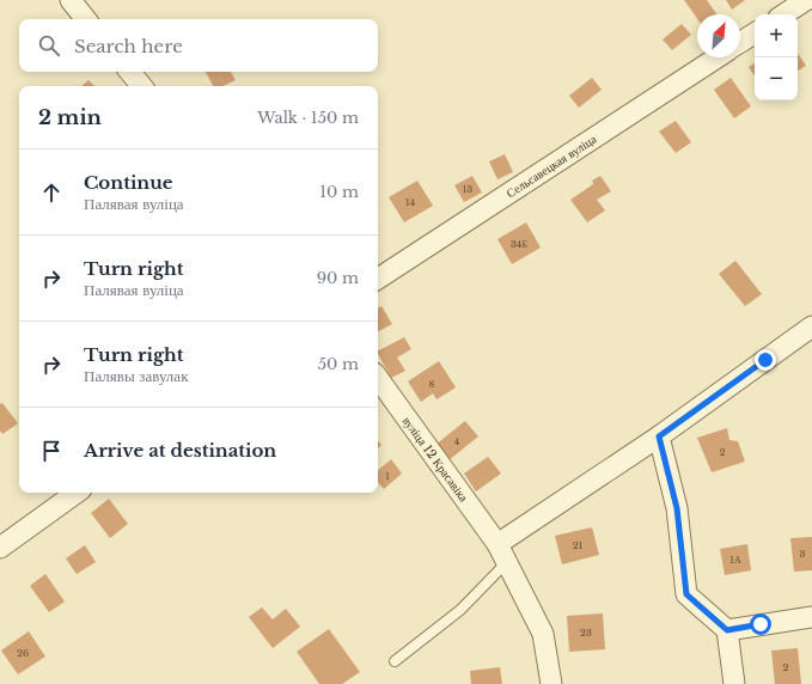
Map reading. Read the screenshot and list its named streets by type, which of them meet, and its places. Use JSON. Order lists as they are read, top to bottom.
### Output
{
  "streets": {
    "street": ["Сельсавецкая вуліца", "вуліца 12 Красавіка"]
  },
  "house_numbers": [
    "13",
    "14",
    "34Б",
    "8",
    "4",
    "2",
    "1",
    "21",
    "3",
    "1А",
    "23",
    "26",
    "2"
  ],
  "north": "top right",
  "page": {
    "map_buttons": ["+", "−"],
    "search": "Search here",
    "heading": ["2 min", "Walk · 150 m"],
    "list": [
      ["Continue", "Палявая вуліца", "10 m"],
      ["Turn right", "Палявая вуліца", "90 m"],
      ["Turn right", "Палявы завулак", "50 m"],
      "Arrive at destination"
    ]
  }
}
